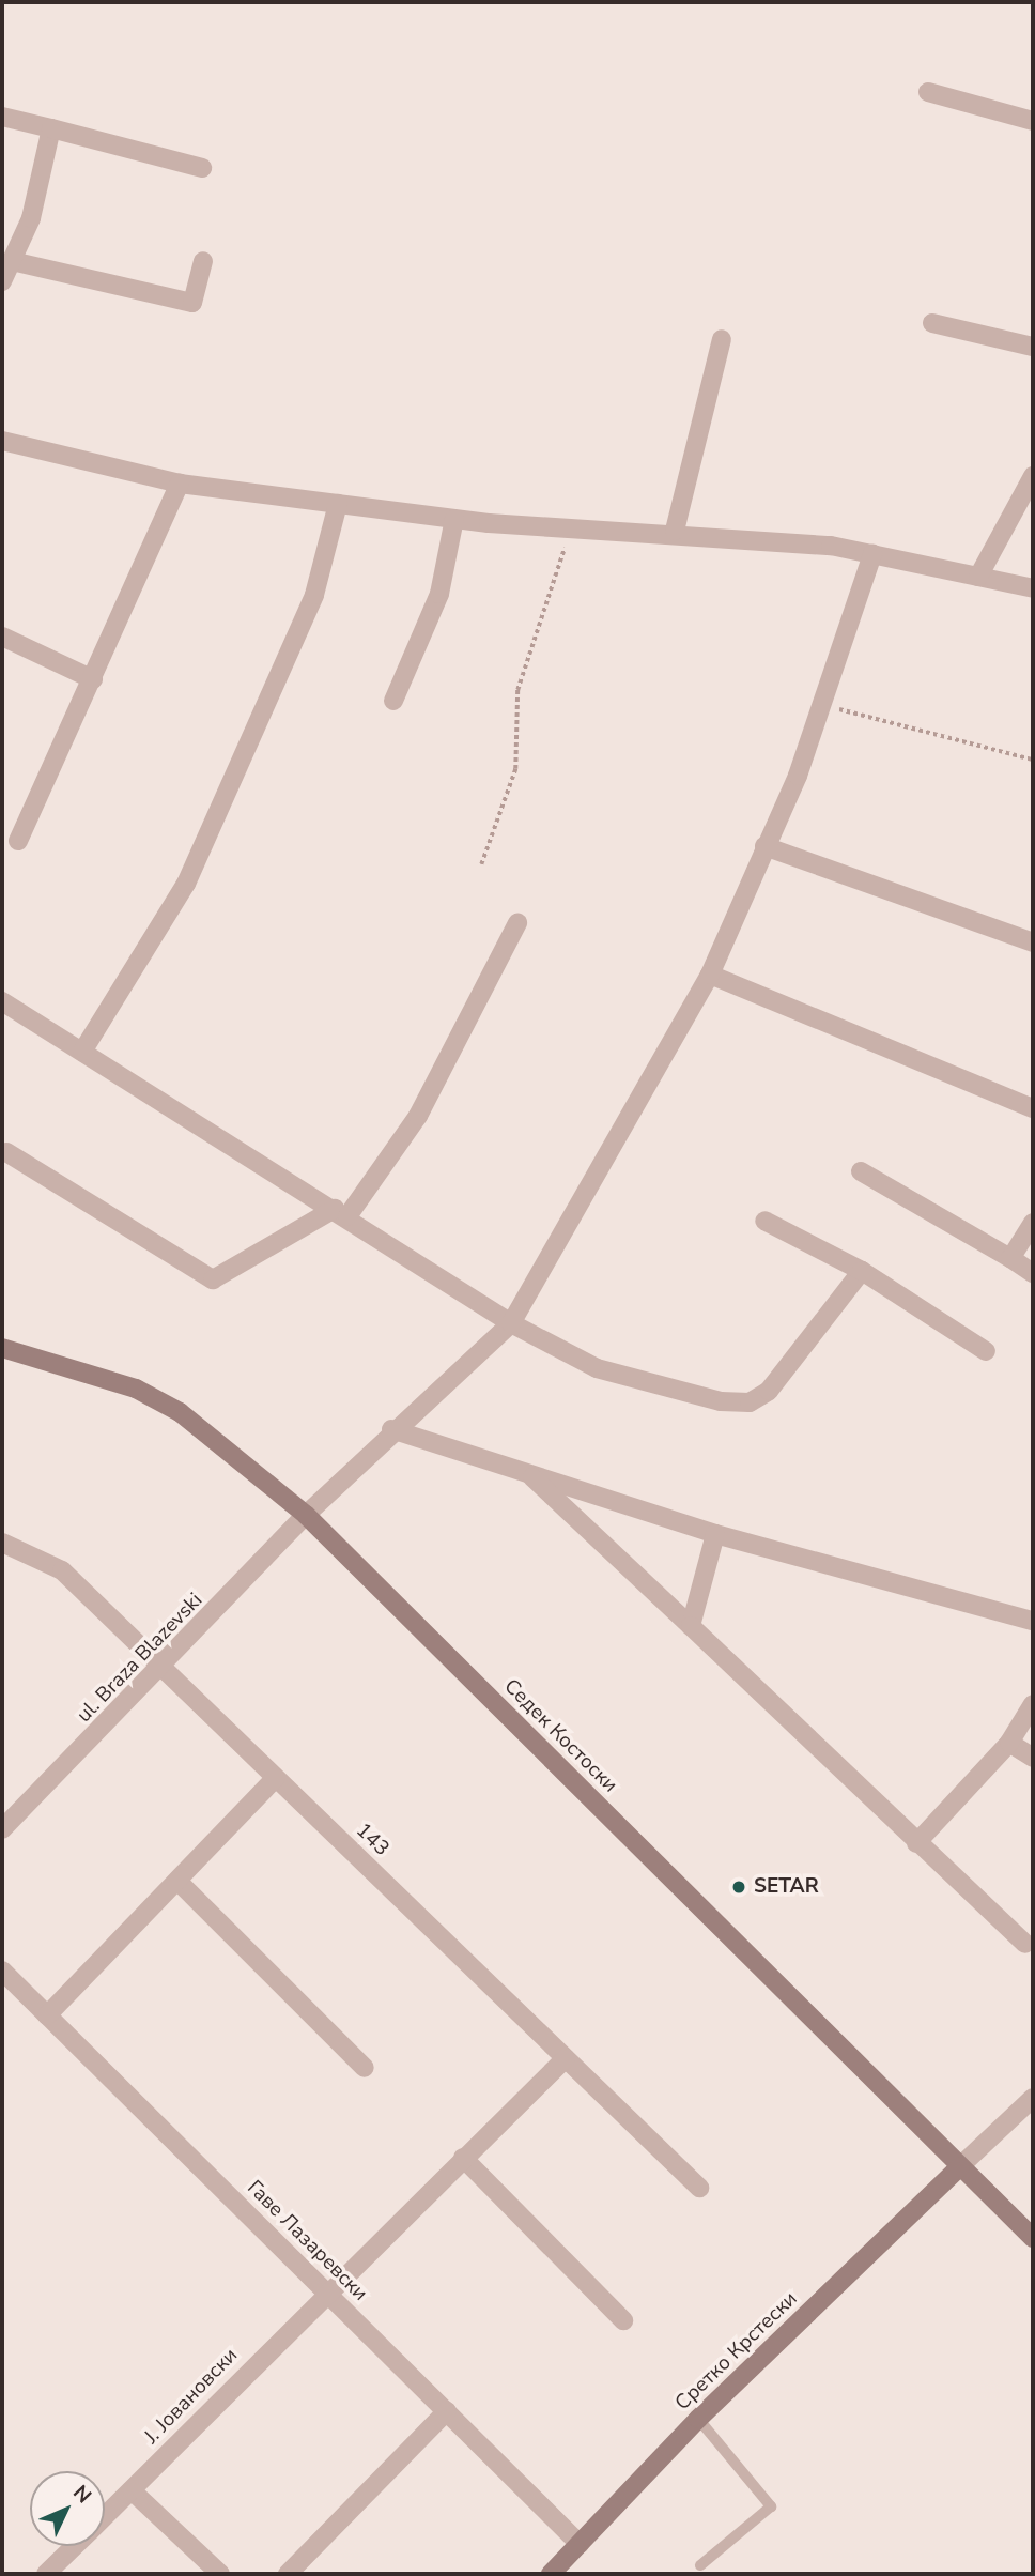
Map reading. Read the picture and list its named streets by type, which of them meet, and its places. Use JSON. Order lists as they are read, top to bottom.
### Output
{
  "streets": {
    "main road": ["Седек Костоски", "Сретко Крстески"],
    "street": [
      "ul. Braza Blazevski",
      "143",
      "Гаве Лазаревски",
      "Ј. Јовановски"
    ]
  },
  "crossings": [
    ["ul. Braza Blazevski", "Седек Костоски"],
    ["ul. Braza Blazevski", "143"],
    ["Седек Костоски", "Сретко Крстески"],
    ["143", "Ј. Јовановски"],
    ["Гаве Лазаревски", "Сретко Крстески"],
    ["Гаве Лазаревски", "Ј. Јовановски"]
  ],
  "places": ["SETAR"],
  "north": "top right"
}
